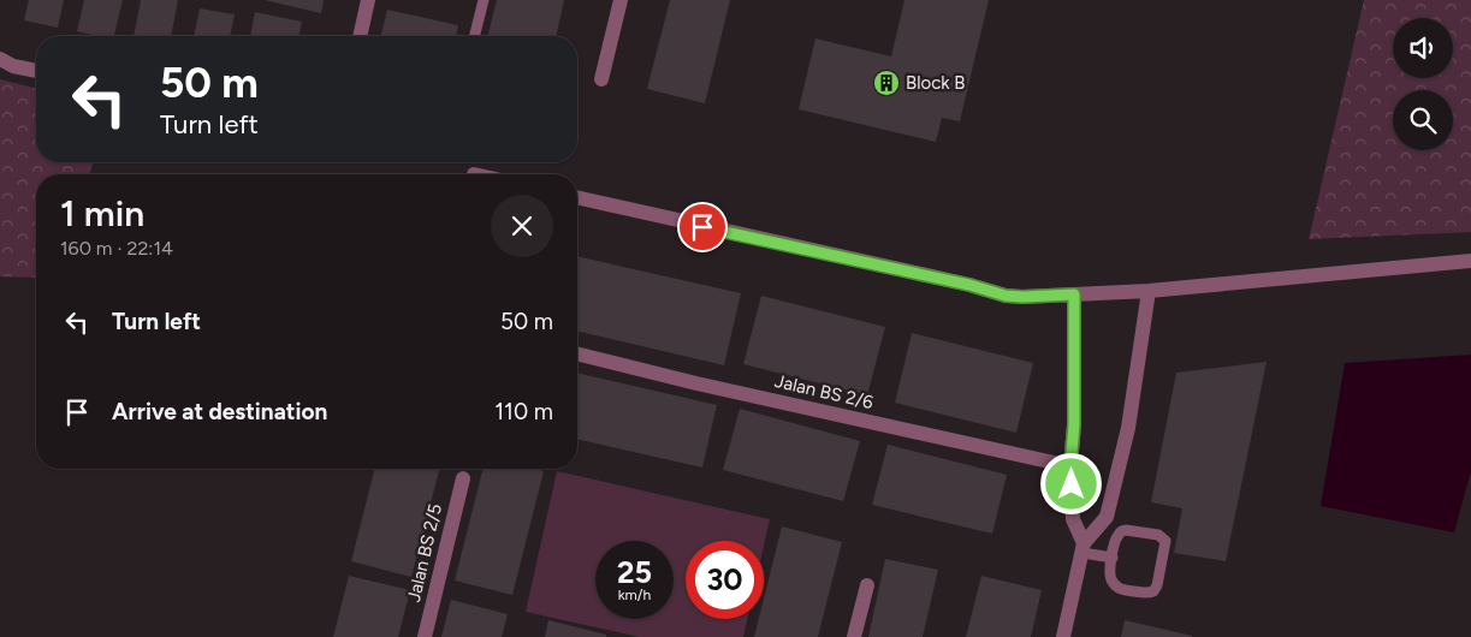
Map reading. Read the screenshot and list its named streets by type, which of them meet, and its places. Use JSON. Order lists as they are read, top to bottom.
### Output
{
  "streets": {
    "street": ["Jalan BS 2/6", "Jalan BS 2/5"]
  },
  "places": {
    "building": ["Block B"]
  },
  "page": {
    "turn": ["50 m", "Turn left"],
    "heading": ["1 min", "160 m · 22:14"],
    "list": [
      {
        "name": "Turn left",
        "value": "50 m"
      },
      {
        "name": "Arrive at destination",
        "value": "110 m"
      }
    ],
    "speed": "25 km/h",
    "limit": "30"
  }
}
